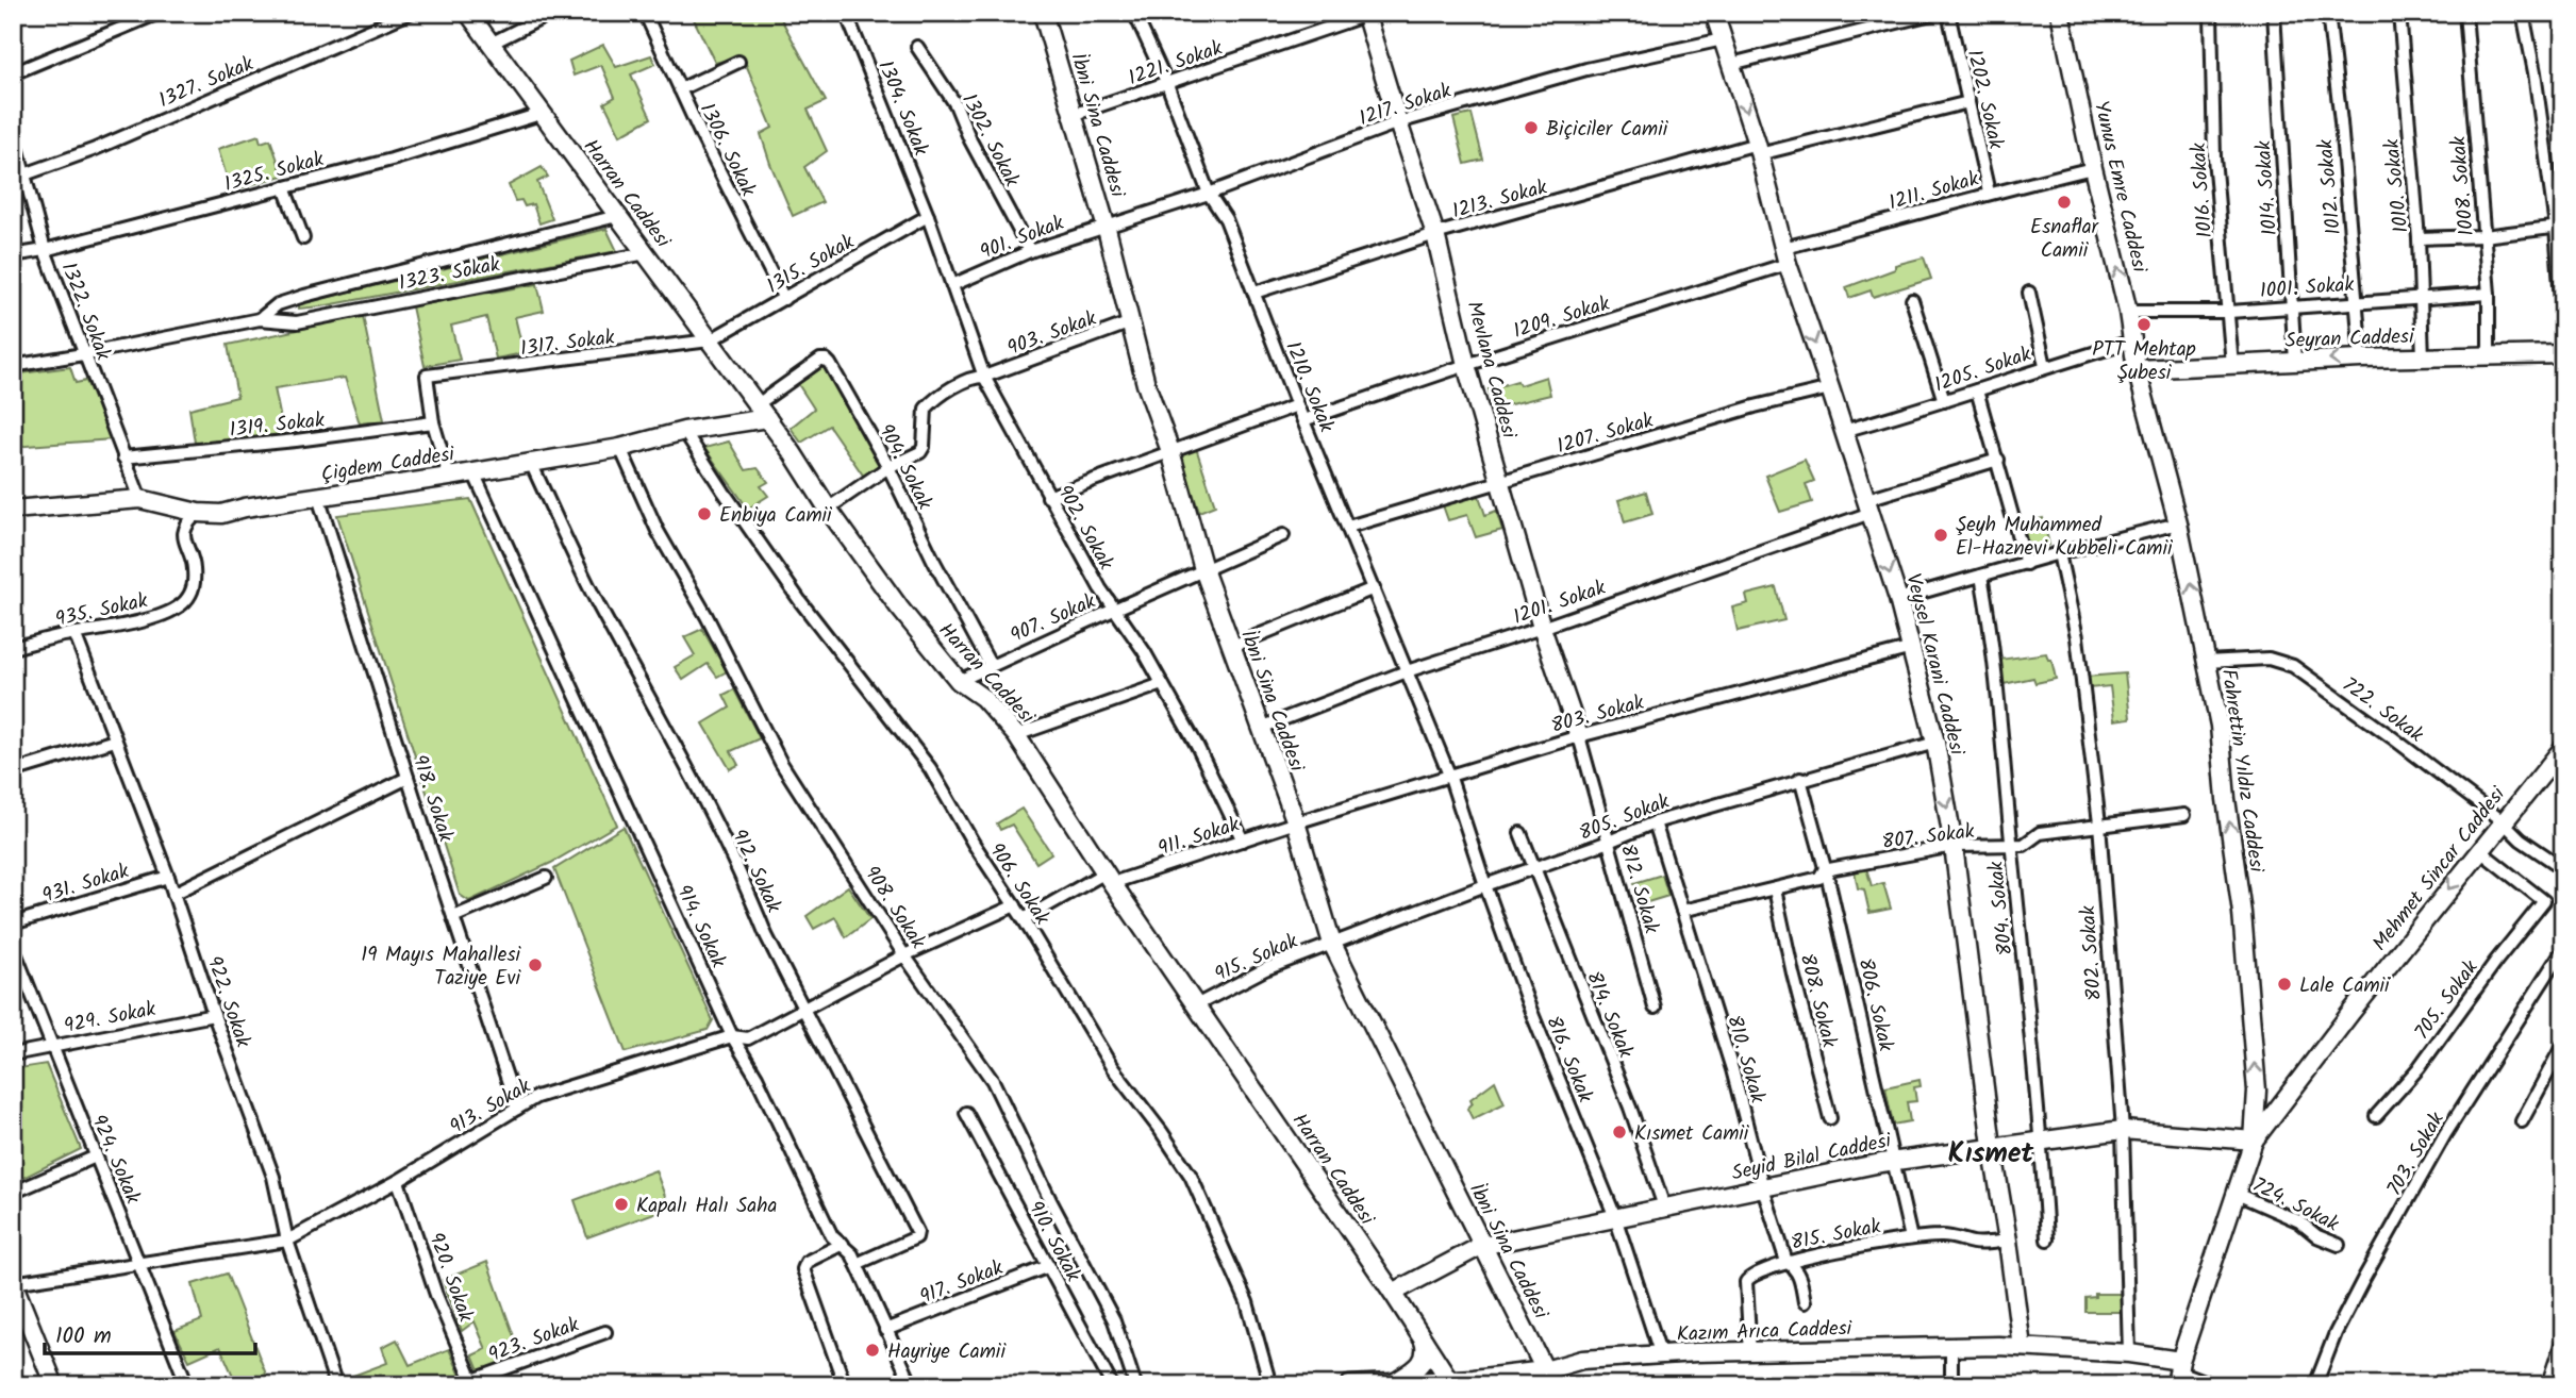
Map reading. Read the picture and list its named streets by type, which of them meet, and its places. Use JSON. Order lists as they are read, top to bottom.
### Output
{
  "streets": {
    "street": [
      "1221. Sokak",
      "1327. Sokak",
      "1202. Sokak",
      "1217. Sokak",
      "1304. Sokak",
      "İbni Sina Caddesi",
      "1302. Sokak",
      "1306. Sokak",
      "1325. Sokak",
      "Yunus Emre Caddesi",
      "1010. Sokak",
      "1008. Sokak",
      "1012. Sokak",
      "1014. Sokak",
      "1211. Sokak",
      "1016. Sokak",
      "Harran Caddesi",
      "1213. Sokak",
      "901. Sokak",
      "1315. Sokak",
      "1323. Sokak",
      "1001. Sokak",
      "1322. Sokak",
      "1209. Sokak",
      "903. Sokak",
      "Seyran Caddesi",
      "1317. Sokak",
      "1205. Sokak",
      "Mevlana Caddesi",
      "1210. Sokak",
      "1319. Sokak",
      "1207. Sokak",
      "Çigdem Caddesi",
      "904. Sokak",
      "902. Sokak",
      "1201. Sokak",
      "935. Sokak",
      "907. Sokak",
      "Veysel Karani Caddesi",
      "722. Sokak",
      "803. Sokak",
      "Fahrettin Yıldız Caddesi",
      "918. Sokak",
      "805. Sokak",
      "911. Sokak",
      "807. Sokak",
      "Mehmet Sincar Caddesi",
      "912. Sokak",
      "931. Sokak",
      "906. Sokak",
      "812. Sokak",
      "908. Sokak",
      "804. Sokak",
      "914. Sokak",
      "802. Sokak",
      "915. Sokak",
      "705. Sokak",
      "808. Sokak",
      "922. Sokak",
      "806. Sokak",
      "814. Sokak",
      "929. Sokak",
      "816. Sokak",
      "810. Sokak",
      "913. Sokak",
      "703. Sokak",
      "Seyid Bilal Caddesi",
      "924. Sokak",
      "724. Sokak",
      "815. Sokak",
      "910. Sokak",
      "920. Sokak",
      "917. Sokak",
      "Kazım Arıca Caddesi",
      "923. Sokak"
    ]
  },
  "crossings": [
    ["1221. Sokak", "İbni Sina Caddesi"],
    ["1221. Sokak", "Mevlana Caddesi"],
    ["1221. Sokak", "1210. Sokak"],
    ["1327. Sokak", "1322. Sokak"],
    ["1202. Sokak", "1211. Sokak"],
    ["1202. Sokak", "1213. Sokak"],
    ["1217. Sokak", "İbni Sina Caddesi"],
    ["1217. Sokak", "901. Sokak"],
    ["1217. Sokak", "Mevlana Caddesi"],
    ["1217. Sokak", "1210. Sokak"],
    ["1217. Sokak", "Veysel Karani Caddesi"],
    ["1304. Sokak", "1315. Sokak"],
    ["1304. Sokak", "902. Sokak"],
    ["İbni Sina Caddesi", "901. Sokak"],
    ["İbni Sina Caddesi", "903. Sokak"],
    ["İbni Sina Caddesi", "1201. Sokak"],
    ["İbni Sina Caddesi", "907. Sokak"],
    ["İbni Sina Caddesi", "803. Sokak"],
    ["İbni Sina Caddesi", "805. Sokak"],
    ["İbni Sina Caddesi", "911. Sokak"],
    ["İbni Sina Caddesi", "915. Sokak"],
    ["İbni Sina Caddesi", "Seyid Bilal Caddesi"],
    ["İbni Sina Caddesi", "Kazım Arıca Caddesi"],
    ["1302. Sokak", "901. Sokak"],
    ["1306. Sokak", "1315. Sokak"],
    ["1325. Sokak", "Harran Caddesi"],
    ["1325. Sokak", "1322. Sokak"],
    ["Yunus Emre Caddesi", "1211. Sokak"],
    ["Yunus Emre Caddesi", "1001. Sokak"],
    ["Yunus Emre Caddesi", "Seyran Caddesi"],
    ["Yunus Emre Caddesi", "1205. Sokak"],
    ["Yunus Emre Caddesi", "Fahrettin Yıldız Caddesi"],
    ["1010. Sokak", "1001. Sokak"],
    ["1010. Sokak", "Seyran Caddesi"],
    ["1008. Sokak", "1001. Sokak"],
    ["1008. Sokak", "Seyran Caddesi"],
    ["1012. Sokak", "1001. Sokak"],
    ["1012. Sokak", "Seyran Caddesi"],
    ["1014. Sokak", "1001. Sokak"],
    ["1014. Sokak", "Seyran Caddesi"],
    ["1211. Sokak", "1209. Sokak"],
    ["1211. Sokak", "Veysel Karani Caddesi"],
    ["1016. Sokak", "1001. Sokak"],
    ["1016. Sokak", "Seyran Caddesi"],
    ["Harran Caddesi", "1315. Sokak"],
    ["Harran Caddesi", "1323. Sokak"],
    ["Harran Caddesi", "1317. Sokak"],
    ["Harran Caddesi", "Çigdem Caddesi"],
    ["Harran Caddesi", "904. Sokak"],
    ["Harran Caddesi", "907. Sokak"],
    ["Harran Caddesi", "911. Sokak"],
    ["Harran Caddesi", "915. Sokak"],
    ["Harran Caddesi", "Seyid Bilal Caddesi"],
    ["Harran Caddesi", "Kazım Arıca Caddesi"],
    ["1213. Sokak", "Mevlana Caddesi"],
    ["1213. Sokak", "1210. Sokak"],
    ["1213. Sokak", "Veysel Karani Caddesi"],
    ["901. Sokak", "902. Sokak"],
    ["1315. Sokak", "1317. Sokak"],
    ["1315. Sokak", "902. Sokak"],
    ["1323. Sokak", "1322. Sokak"],
    ["1322. Sokak", "1319. Sokak"],
    ["1322. Sokak", "Çigdem Caddesi"],
    ["1209. Sokak", "Mevlana Caddesi"],
    ["1209. Sokak", "1210. Sokak"],
    ["1209. Sokak", "Veysel Karani Caddesi"],
    ["903. Sokak", "904. Sokak"],
    ["903. Sokak", "902. Sokak"],
    ["Seyran Caddesi", "Fahrettin Yıldız Caddesi"],
    ["1317. Sokak", "1319. Sokak"],
    ["1205. Sokak", "Veysel Karani Caddesi"],
    ["Mevlana Caddesi", "1207. Sokak"],
    ["Mevlana Caddesi", "1201. Sokak"],
    ["Mevlana Caddesi", "803. Sokak"],
    ["Mevlana Caddesi", "812. Sokak"],
    ["1210. Sokak", "1207. Sokak"],
    ["1210. Sokak", "1201. Sokak"],
    ["1210. Sokak", "803. Sokak"],
    ["1210. Sokak", "816. Sokak"],
    ["1207. Sokak", "Veysel Karani Caddesi"],
    ["Çigdem Caddesi", "904. Sokak"],
    ["Çigdem Caddesi", "935. Sokak"],
    ["Çigdem Caddesi", "918. Sokak"],
    ["Çigdem Caddesi", "912. Sokak"],
    ["Çigdem Caddesi", "906. Sokak"],
    ["Çigdem Caddesi", "908. Sokak"],
    ["Çigdem Caddesi", "914. Sokak"],
    ["904. Sokak", "907. Sokak"],
    ["902. Sokak", "907. Sokak"],
    ["902. Sokak", "911. Sokak"],
    ["1201. Sokak", "Veysel Karani Caddesi"],
    ["935. Sokak", "922. Sokak"],
    ["Veysel Karani Caddesi", "803. Sokak"],
    ["Veysel Karani Caddesi", "805. Sokak"],
    ["Veysel Karani Caddesi", "807. Sokak"],
    ["Veysel Karani Caddesi", "Seyid Bilal Caddesi"],
    ["Veysel Karani Caddesi", "815. Sokak"],
    ["Veysel Karani Caddesi", "Kazım Arıca Caddesi"],
    ["722. Sokak", "Fahrettin Yıldız Caddesi"],
    ["722. Sokak", "Mehmet Sincar Caddesi"],
    ["803. Sokak", "911. Sokak"],
    ["803. Sokak", "812. Sokak"],
    ["803. Sokak", "816. Sokak"],
    ["Fahrettin Yıldız Caddesi", "Mehmet Sincar Caddesi"],
    ["Fahrettin Yıldız Caddesi", "Seyid Bilal Caddesi"],
    ["918. Sokak", "913. Sokak"],
    ["805. Sokak", "812. Sokak"],
    ["805. Sokak", "915. Sokak"],
    ["805. Sokak", "806. Sokak"],
    ["805. Sokak", "814. Sokak"],
    ["805. Sokak", "816. Sokak"],
    ["805. Sokak", "810. Sokak"],
    ["807. Sokak", "804. Sokak"],
    ["807. Sokak", "802. Sokak"],
    ["807. Sokak", "808. Sokak"],
    ["807. Sokak", "806. Sokak"],
    ["807. Sokak", "810. Sokak"],
    ["Mehmet Sincar Caddesi", "705. Sokak"],
    ["Mehmet Sincar Caddesi", "Seyid Bilal Caddesi"],
    ["Mehmet Sincar Caddesi", "724. Sokak"],
    ["Mehmet Sincar Caddesi", "Kazım Arıca Caddesi"],
    ["912. Sokak", "914. Sokak"],
    ["912. Sokak", "913. Sokak"],
    ["931. Sokak", "922. Sokak"],
    ["906. Sokak", "913. Sokak"],
    ["908. Sokak", "913. Sokak"],
    ["804. Sokak", "Seyid Bilal Caddesi"],
    ["914. Sokak", "913. Sokak"],
    ["914. Sokak", "917. Sokak"],
    ["802. Sokak", "Seyid Bilal Caddesi"],
    ["802. Sokak", "Kazım Arıca Caddesi"],
    ["922. Sokak", "929. Sokak"],
    ["922. Sokak", "913. Sokak"],
    ["806. Sokak", "Seyid Bilal Caddesi"],
    ["806. Sokak", "815. Sokak"],
    ["814. Sokak", "Seyid Bilal Caddesi"],
    ["929. Sokak", "924. Sokak"],
    ["816. Sokak", "Seyid Bilal Caddesi"],
    ["816. Sokak", "Kazım Arıca Caddesi"],
    ["810. Sokak", "Seyid Bilal Caddesi"],
    ["810. Sokak", "815. Sokak"],
    ["913. Sokak", "924. Sokak"],
    ["913. Sokak", "920. Sokak"],
    ["815. Sokak", "Kazım Arıca Caddesi"],
    ["910. Sokak", "917. Sokak"],
    ["920. Sokak", "923. Sokak"]
  ],
  "one_way": ["Yunus Emre Caddesi", "Fahrettin Yıldız Caddesi", "Mehmet Sincar Caddesi"],
  "districts": ["Kısmet"],
  "places": [
    "Biçiciler Camii",
    "Esnaflar Camii",
    "PTT Mehtap Şubesi",
    "Enbiya Camii",
    "Şeyh Muhammed El-Haznevi Kubbeli Camii",
    "19 Mayıs Mahallesi Taziye Evi",
    "Lale Camii",
    "Kısmet Camii",
    "Kapalı Halı Saha",
    "Hayriye Camii"
  ],
  "scale_bar": "100 m"
}
